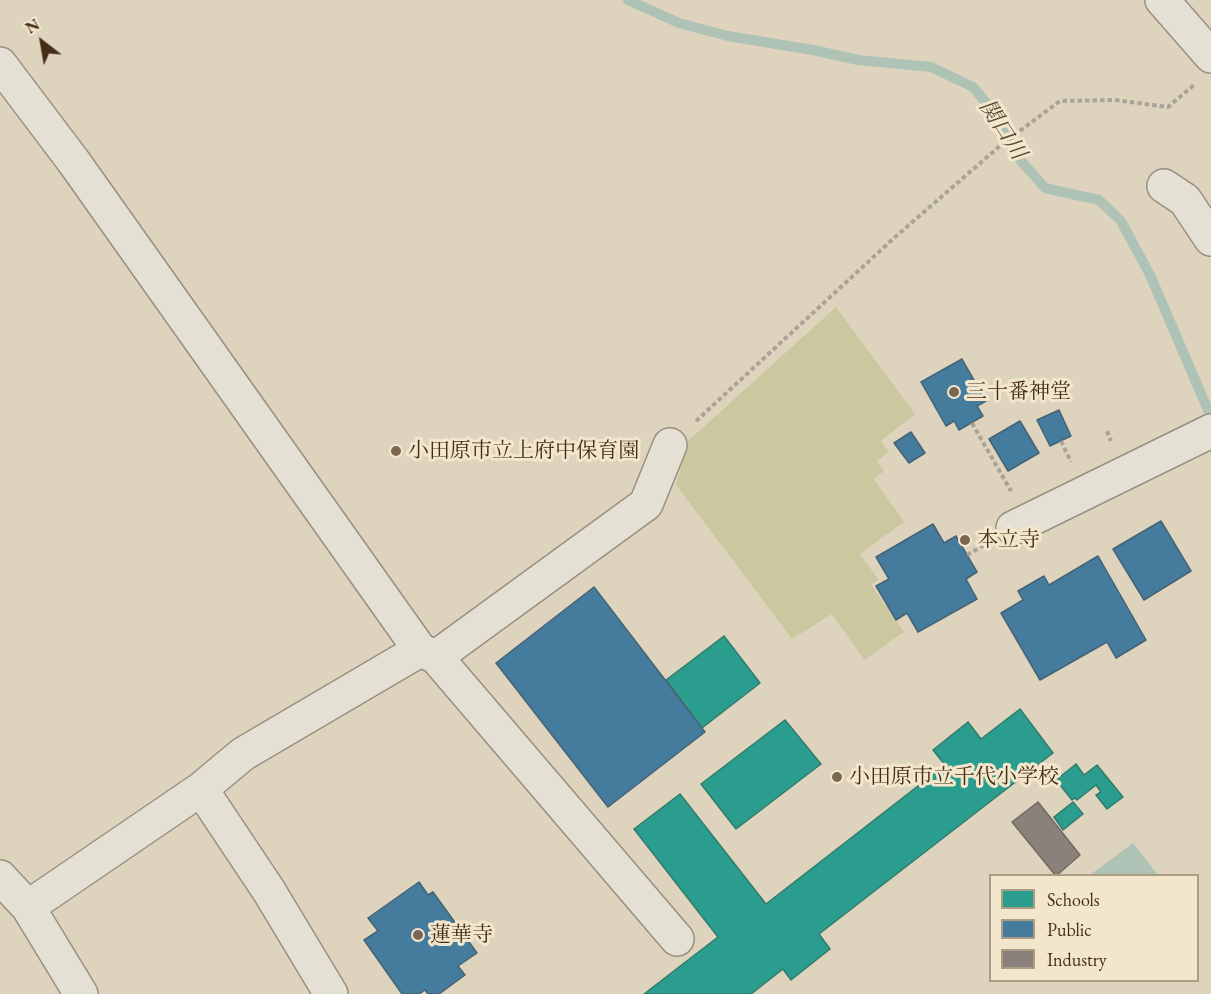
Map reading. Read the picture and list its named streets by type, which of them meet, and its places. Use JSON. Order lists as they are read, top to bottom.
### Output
{
  "water": ["関口川"],
  "places": [
    "三十番神堂",
    "小田原市立上府中保育園",
    "本立寺",
    "小田原市立千代小学校",
    "蓮華寺"
  ],
  "legend": ["Schools", "Public", "Industry"],
  "north": "top left"
}
